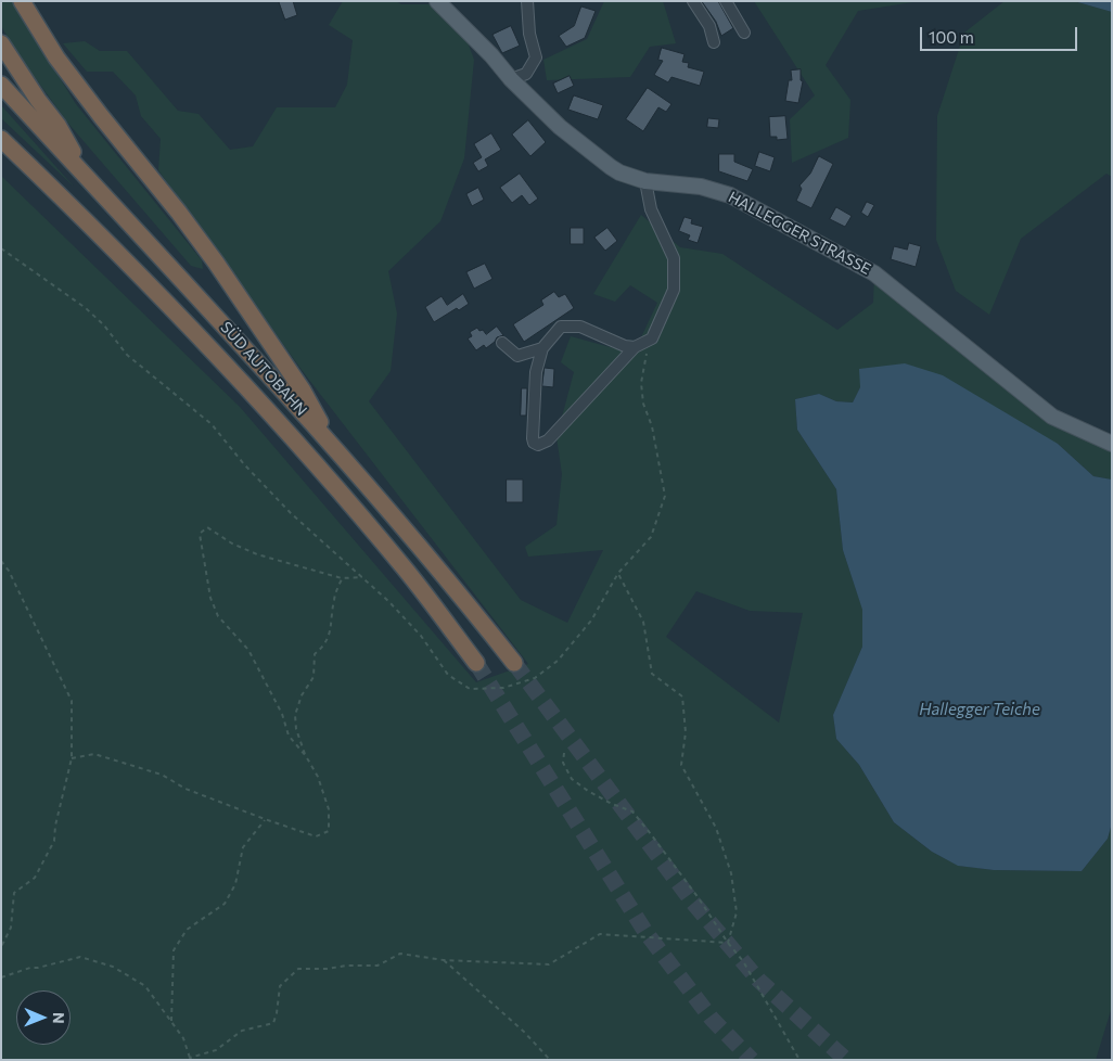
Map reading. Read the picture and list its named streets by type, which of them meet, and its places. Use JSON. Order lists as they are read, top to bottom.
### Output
{
  "streets": {
    "highway": ["SÜD AUTOBAHN"],
    "main road": ["HALLEGGER STRASSE"]
  },
  "water": ["Hallegger Teiche"],
  "scale_bar": "100 m",
  "north": "right"
}
